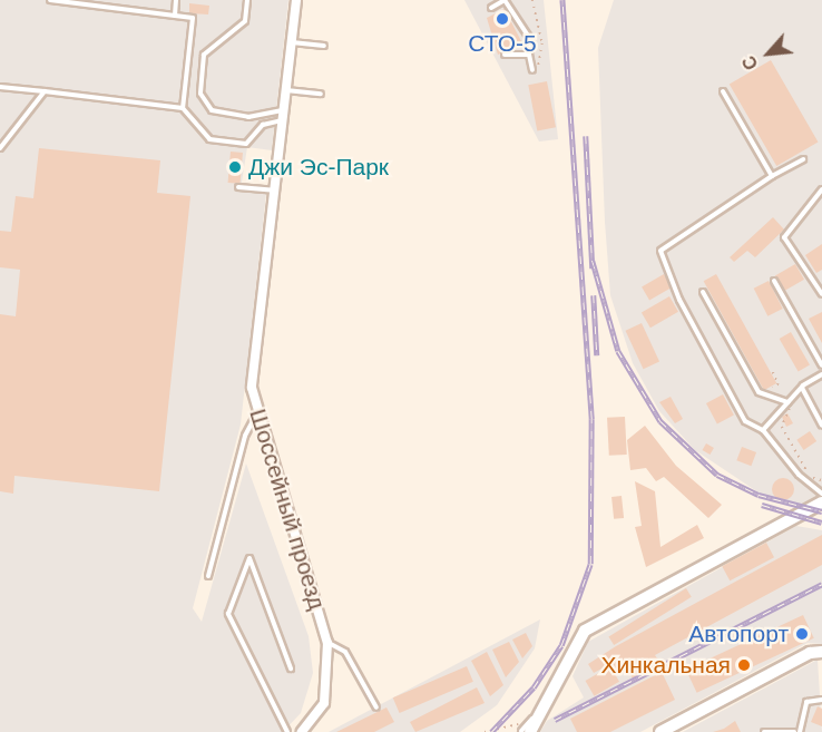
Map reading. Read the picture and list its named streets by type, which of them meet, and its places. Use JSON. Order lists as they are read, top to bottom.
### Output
{
  "streets": {
    "street": ["Шоссейный проезд"]
  },
  "places": [
    "СТО-5",
    "Джи Эс-Парк",
    "Автопорт",
    "Хинкальная"
  ],
  "north": "bottom left"
}
